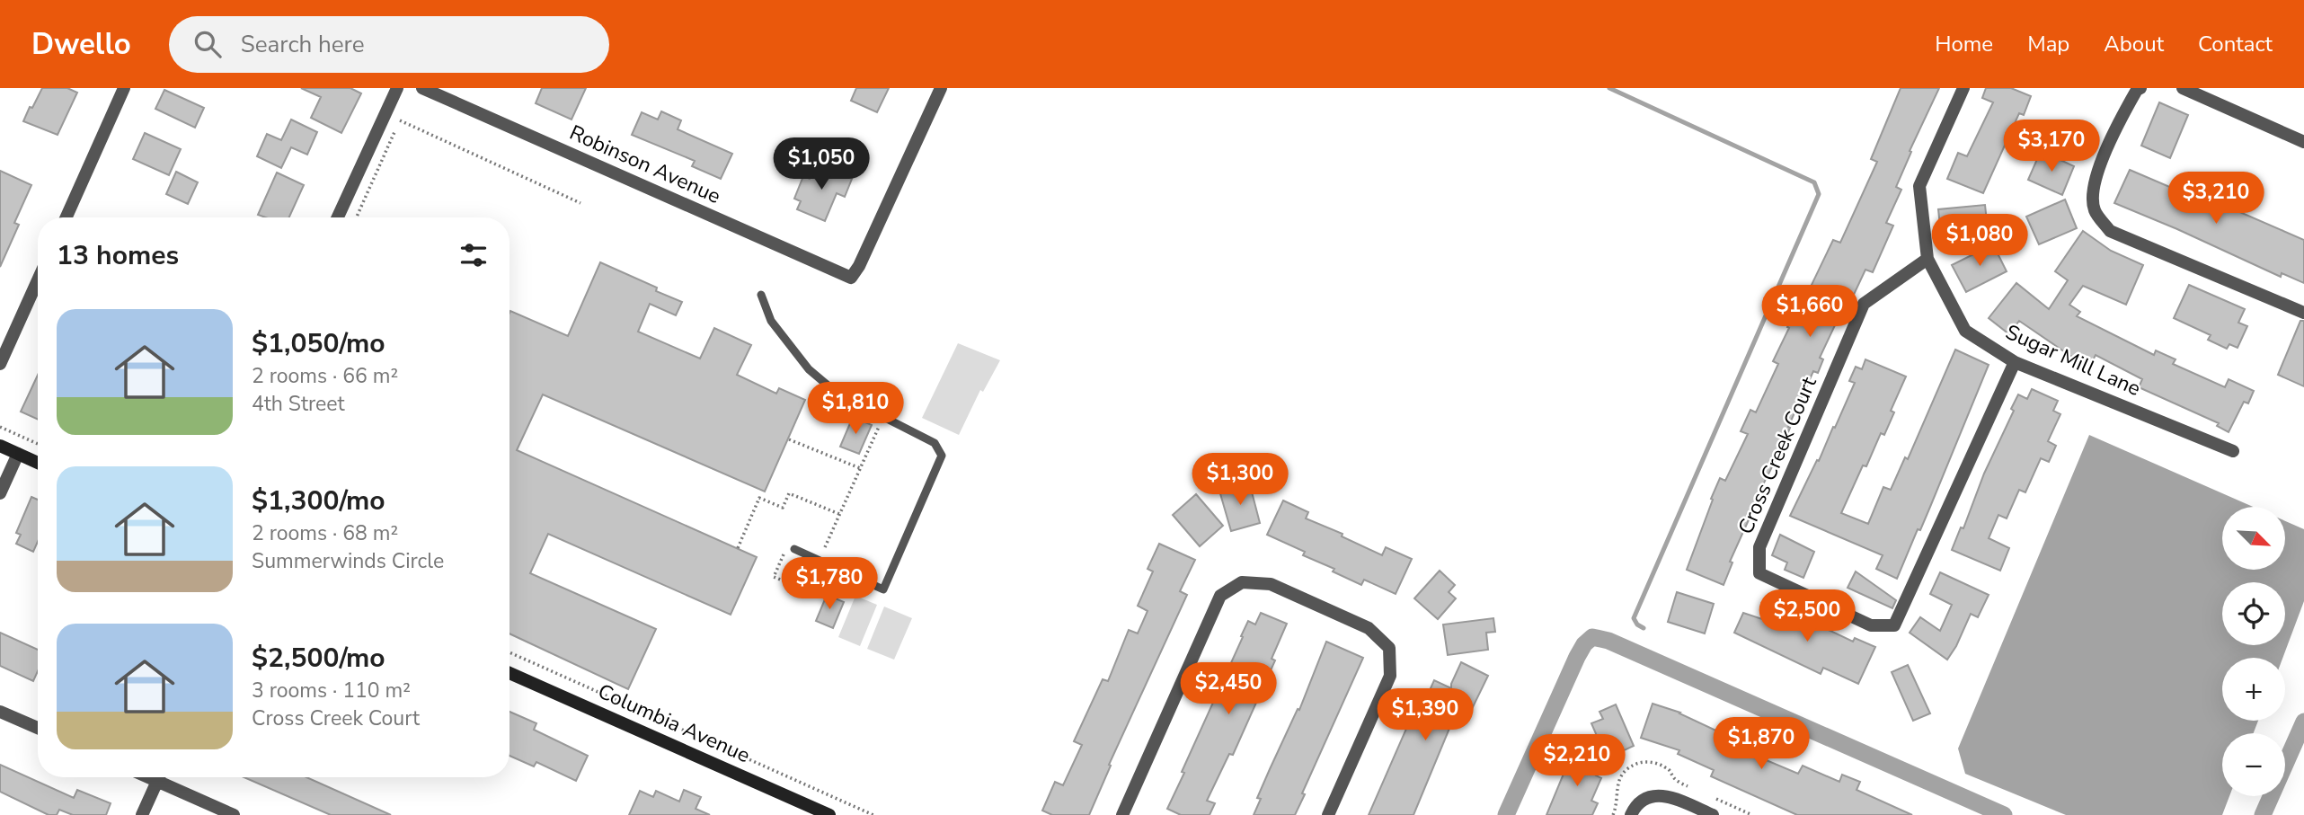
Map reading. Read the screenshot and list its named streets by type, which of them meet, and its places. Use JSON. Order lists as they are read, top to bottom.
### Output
{
  "streets": {
    "street": [
      "Robinson Avenue",
      "Sugar Mill Lane",
      "Cross Creek Court",
      "Columbia Avenue"
    ]
  },
  "crossings": [
    ["Sugar Mill Lane", "Cross Creek Court"]
  ],
  "north": "bottom right",
  "page": {
    "header": "Dwello",
    "search": "Search here",
    "nav": [
      "Home",
      "Map",
      "About",
      "Contact"
    ],
    "price": [
      "$3,170",
      "$1,050",
      "$3,210",
      "$1,080",
      "$1,660",
      "$1,810",
      "$1,300",
      "$1,780",
      "$2,500",
      "$2,450",
      "$1,390",
      "$1,870",
      "$2,210"
    ],
    "heading": "13 homes",
    "list": [
      {
        "name": "$1,050/mo",
        "note": "2 rooms · 66 m² · 4th Street"
      },
      {
        "name": "$1,300/mo",
        "note": "2 rooms · 68 m² · Summerwinds Circle"
      },
      {
        "name": "$2,500/mo",
        "note": "3 rooms · 110 m² · Cross Creek Court"
      }
    ],
    "map_buttons": ["+", "−"]
  }
}
